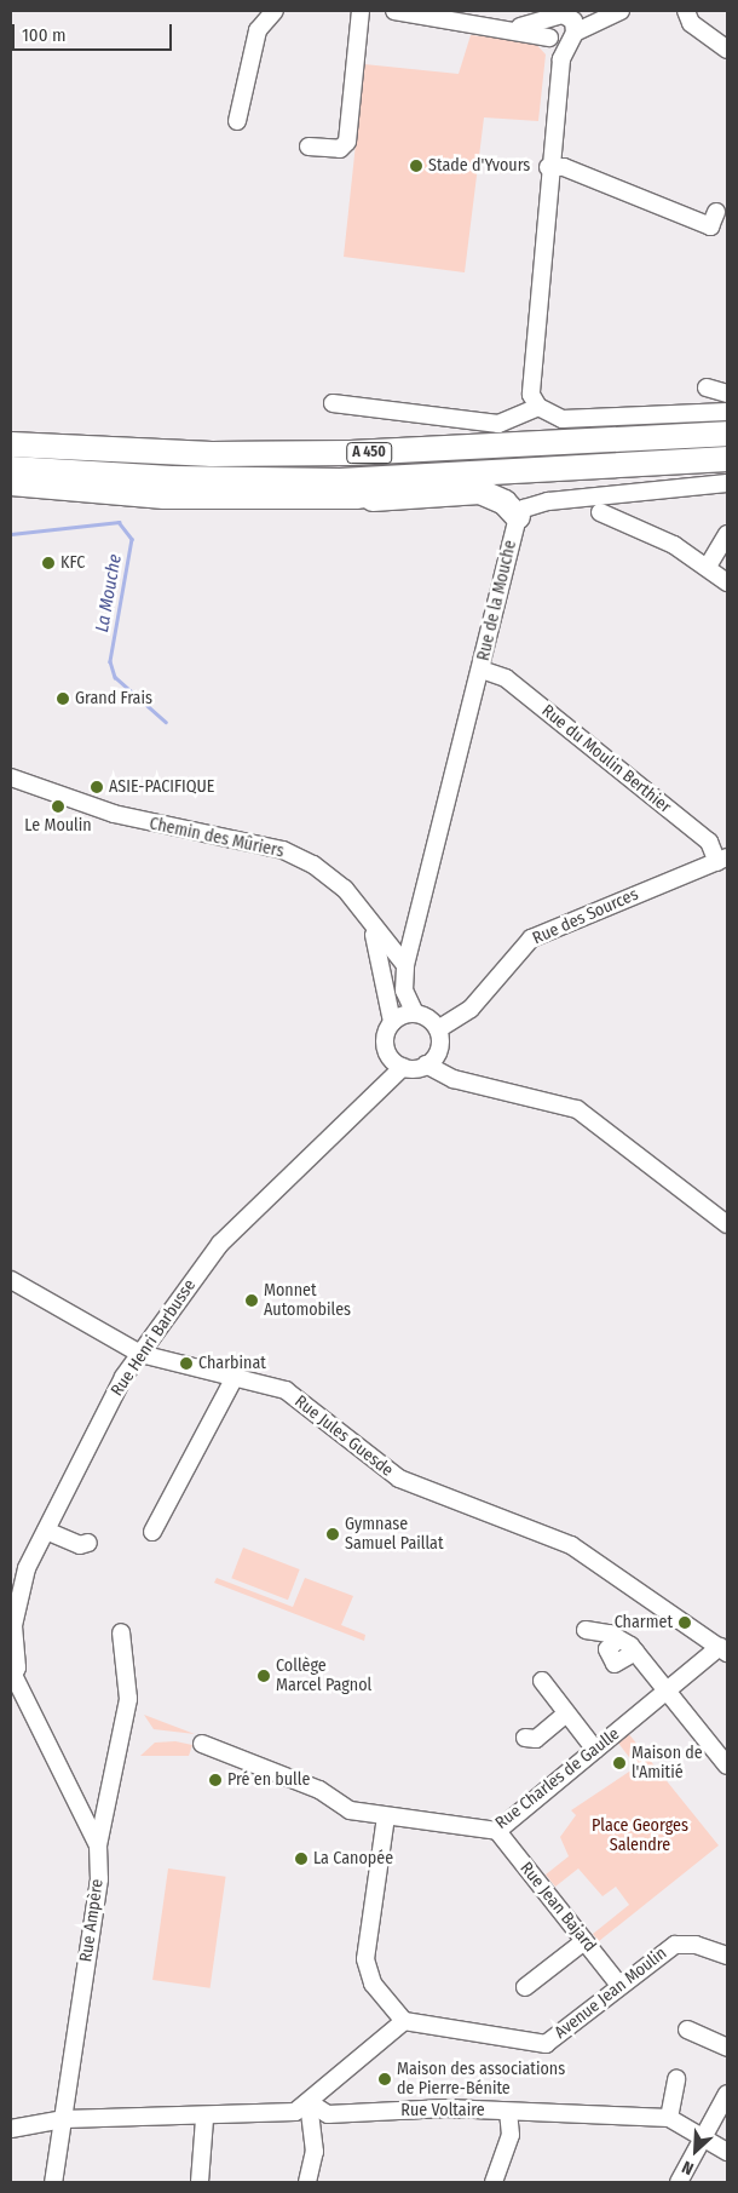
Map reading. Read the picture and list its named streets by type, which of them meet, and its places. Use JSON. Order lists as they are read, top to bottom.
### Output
{
  "streets": {
    "highway": ["A 450"],
    "street": [
      "Rue de la Mouche",
      "Rue du Moulin Berthier",
      "Chemin des Mûriers",
      "Rue des Sources",
      "Rue Henri Barbusse",
      "Rue Jules Guesde",
      "Rue Charles de Gaulle",
      "Rue Jean Bajard",
      "Rue Ampère",
      "Avenue Jean Moulin",
      "Rue Voltaire"
    ]
  },
  "crossings": [
    ["Rue de la Mouche", "Rue du Moulin Berthier"],
    ["Rue de la Mouche", "Chemin des Mûriers"],
    ["Rue de la Mouche", "Rue des Sources"],
    ["Rue de la Mouche", "Rue Henri Barbusse"],
    ["Rue du Moulin Berthier", "Rue des Sources"],
    ["Chemin des Mûriers", "Rue des Sources"],
    ["Chemin des Mûriers", "Rue Henri Barbusse"],
    ["Rue des Sources", "Rue Henri Barbusse"],
    ["Rue Henri Barbusse", "Rue Jules Guesde"],
    ["Rue Henri Barbusse", "Rue Ampère"],
    ["Rue Jules Guesde", "Rue Charles de Gaulle"],
    ["Rue Charles de Gaulle", "Rue Jean Bajard"],
    ["Rue Jean Bajard", "Avenue Jean Moulin"]
  ],
  "water": ["La Mouche"],
  "parks": ["Place Georges Salendre"],
  "places": [
    "Stade d'Yvours",
    "KFC",
    "Grand Frais",
    "ASIE-PACIFIQUE",
    "Le Moulin",
    "Monnet Automobiles",
    "Charbinat",
    "Gymnase Samuel Paillat",
    "Charmet",
    "Collège Marcel Pagnol",
    "Maison de l'Amitié",
    "Pré en bulle",
    "La Canopée",
    "Maison des associations de Pierre-Bénite"
  ],
  "scale_bar": "100 m",
  "north": "bottom left"
}
